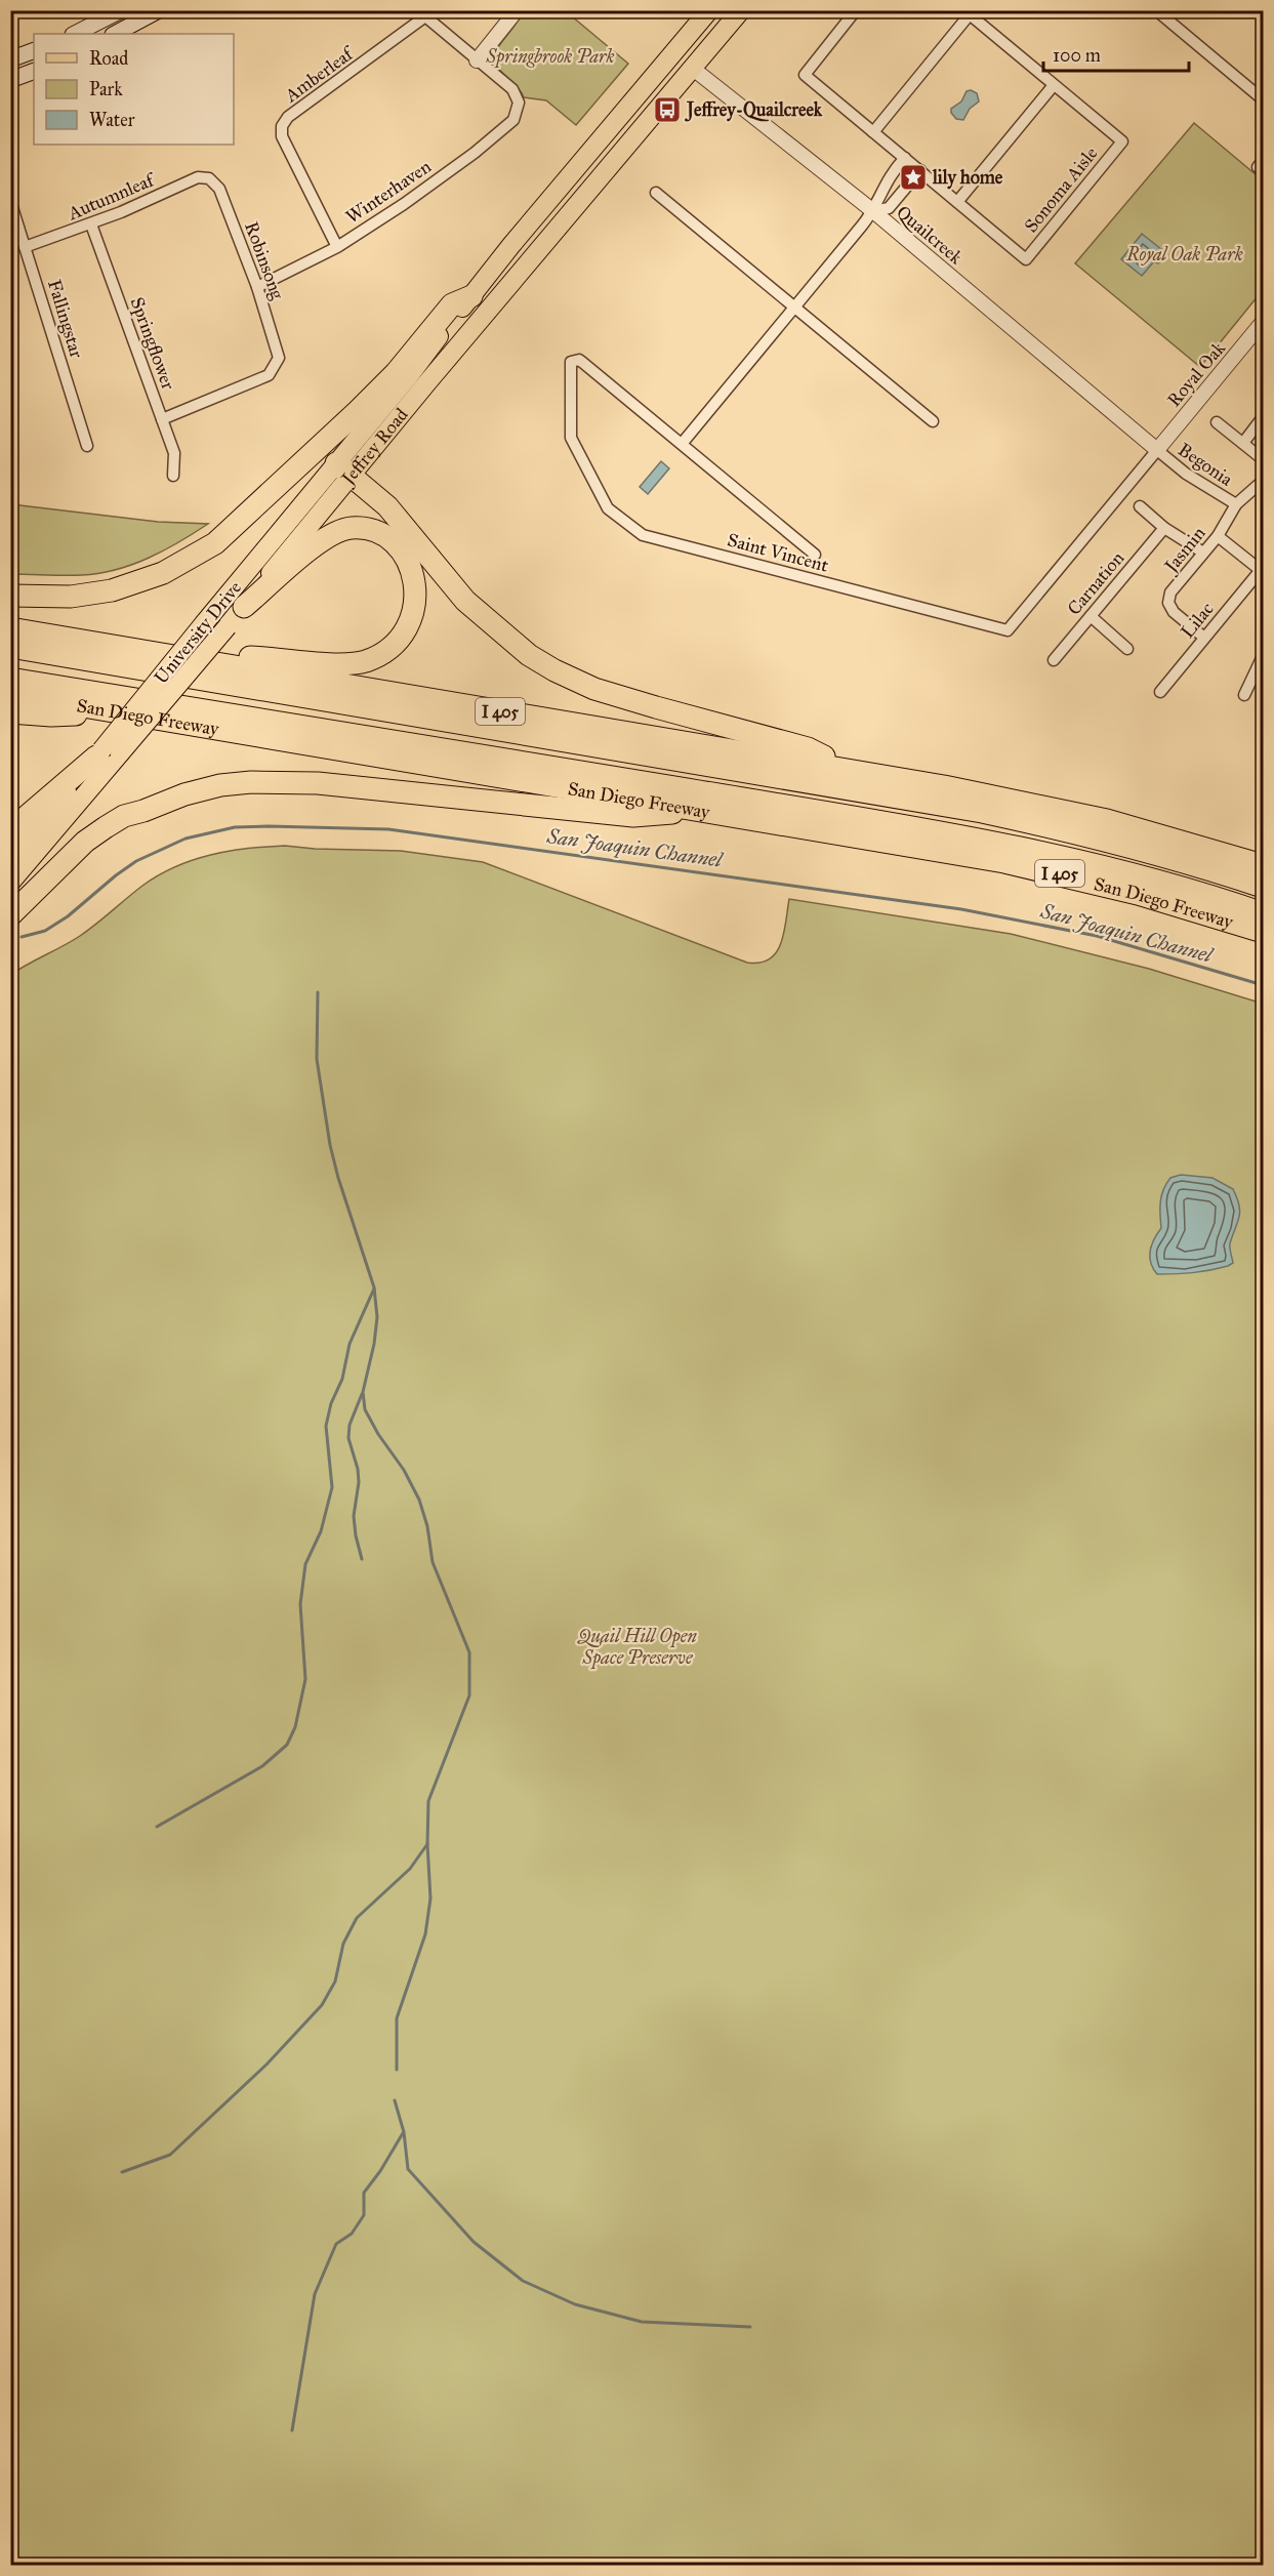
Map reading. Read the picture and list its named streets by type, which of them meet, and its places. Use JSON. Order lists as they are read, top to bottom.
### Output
{
  "streets": {
    "highway": ["I 405", "San Diego Freeway"],
    "main road": ["Jeffrey Road", "University Drive"],
    "street": [
      "Amberleaf",
      "Sonoma Aisle",
      "Winterhaven",
      "Autumnleaf",
      "Quailcreek",
      "Robinsong",
      "Fallingstar",
      "Springflower",
      "Royal Oak",
      "Begonia",
      "Jasmin",
      "Saint Vincent",
      "Carnation",
      "Lilac"
    ]
  },
  "crossings": [
    ["Amberleaf", "Winterhaven"],
    ["Winterhaven", "Robinsong"],
    ["Autumnleaf", "Robinsong"],
    ["Autumnleaf", "Fallingstar"],
    ["Autumnleaf", "Springflower"],
    ["Quailcreek", "Royal Oak"],
    ["Quailcreek", "Jeffrey Road"],
    ["Quailcreek", "Begonia"],
    ["Quailcreek", "Saint Vincent"],
    ["Robinsong", "Springflower"],
    ["Royal Oak", "Begonia"],
    ["Royal Oak", "Saint Vincent"],
    ["Jeffrey Road", "University Drive"],
    ["Begonia", "Jasmin"],
    ["Begonia", "Saint Vincent"],
    ["Jasmin", "Lilac"]
  ],
  "water": ["San Joaquin Channel"],
  "parks": ["Springbrook Park", "Royal Oak Park", "Quail Hill Open Space Preserve"],
  "places": {
    "bus stop": ["Jeffrey-Quailcreek"],
    "place": ["lily home"]
  },
  "legend": ["Road", "Park", "Water"],
  "scale_bar": "100 m"
}
